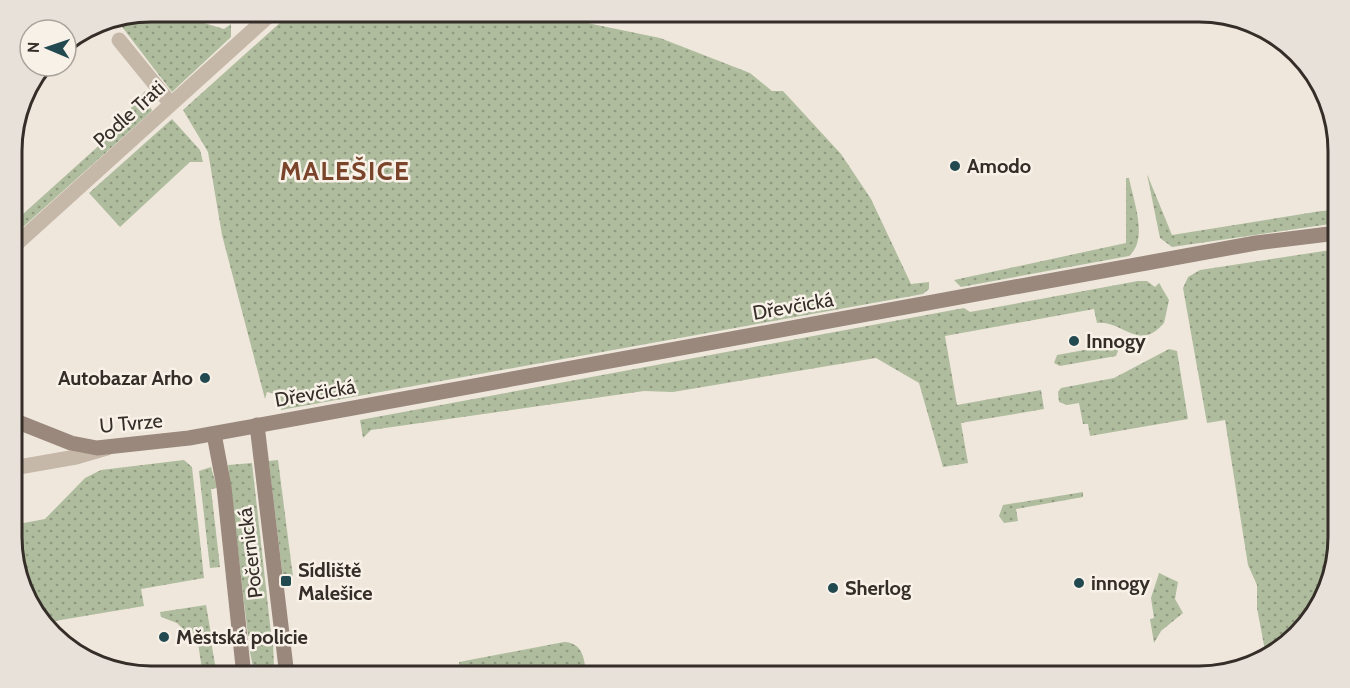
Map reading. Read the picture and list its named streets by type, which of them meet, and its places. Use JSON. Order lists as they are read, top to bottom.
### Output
{
  "streets": {
    "main road": ["Dřevčická", "U Tvrze", "Počernická"],
    "street": ["Podle Trati"]
  },
  "crossings": [
    ["Dřevčická", "U Tvrze"],
    ["Dřevčická", "Počernická"],
    ["U Tvrze", "Počernická"]
  ],
  "districts": ["MALEŠICE"],
  "places": {
    "other": [
      "Amodo",
      "Innogy",
      "Autobazar Arho",
      "innogy",
      "Sherlog",
      "Městská policie"
    ],
    "transit": ["Sídliště Malešice"]
  },
  "north": "left"
}
